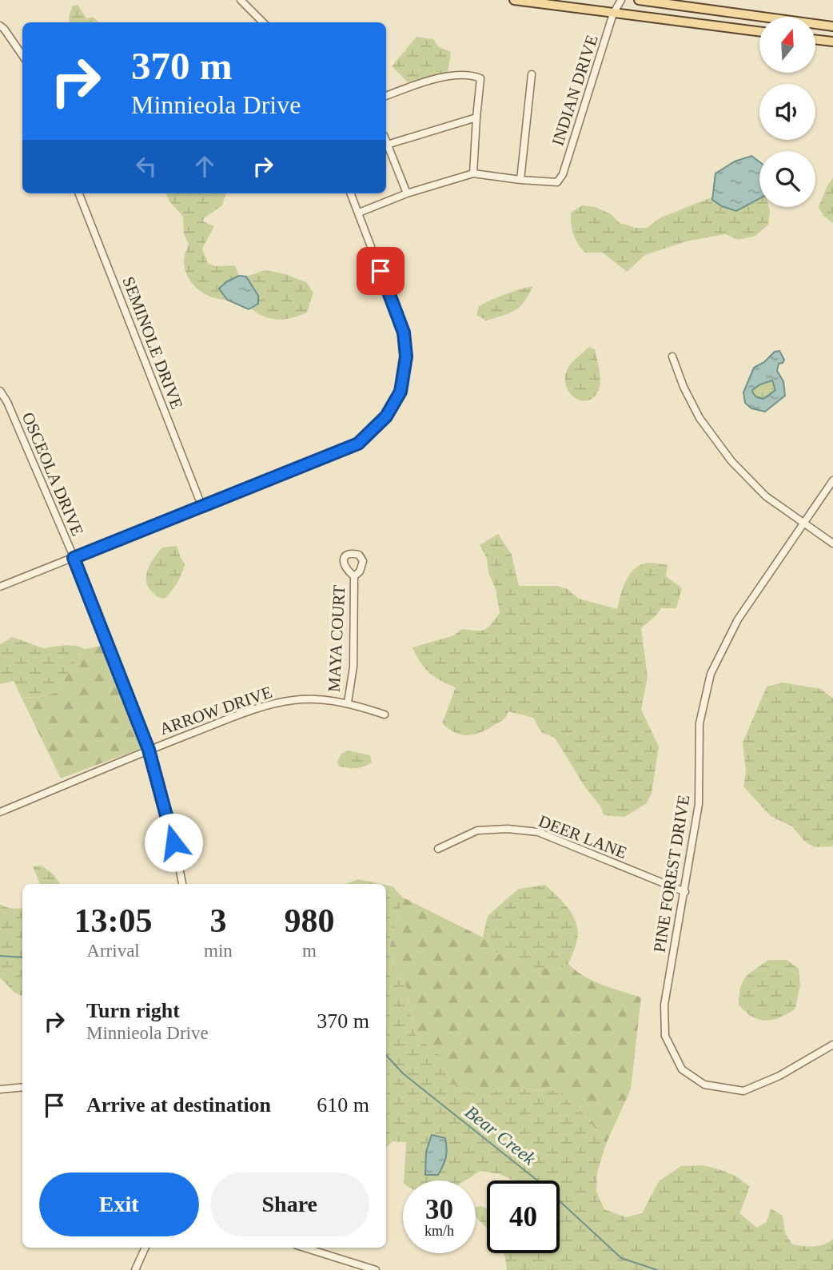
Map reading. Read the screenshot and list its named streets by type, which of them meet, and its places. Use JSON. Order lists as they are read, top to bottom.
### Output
{
  "streets": {
    "street": [
      "INDIAN DRIVE",
      "SEMINOLE DRIVE",
      "OSCEOLA DRIVE",
      "MAYA COURT",
      "ARROW DRIVE",
      "DEER LANE",
      "PINE FOREST DRIVE"
    ]
  },
  "crossings": [
    ["OSCEOLA DRIVE", "ARROW DRIVE"],
    ["MAYA COURT", "ARROW DRIVE"],
    ["DEER LANE", "PINE FOREST DRIVE"]
  ],
  "water": ["Bear Creek"],
  "north": "top",
  "page": {
    "turn": ["370 m", "Minnieola Drive"],
    "eta": [
      "13:05",
      "Arrival",
      "3",
      "min",
      "980",
      "m"
    ],
    "list": [
      {
        "name": "Turn right",
        "note": "Minnieola Drive",
        "value": "370 m"
      },
      {
        "name": "Arrive at destination",
        "value": "610 m"
      }
    ],
    "buttons": ["Exit", "Share"],
    "speed": "30 km/h",
    "limit": "40"
  }
}
